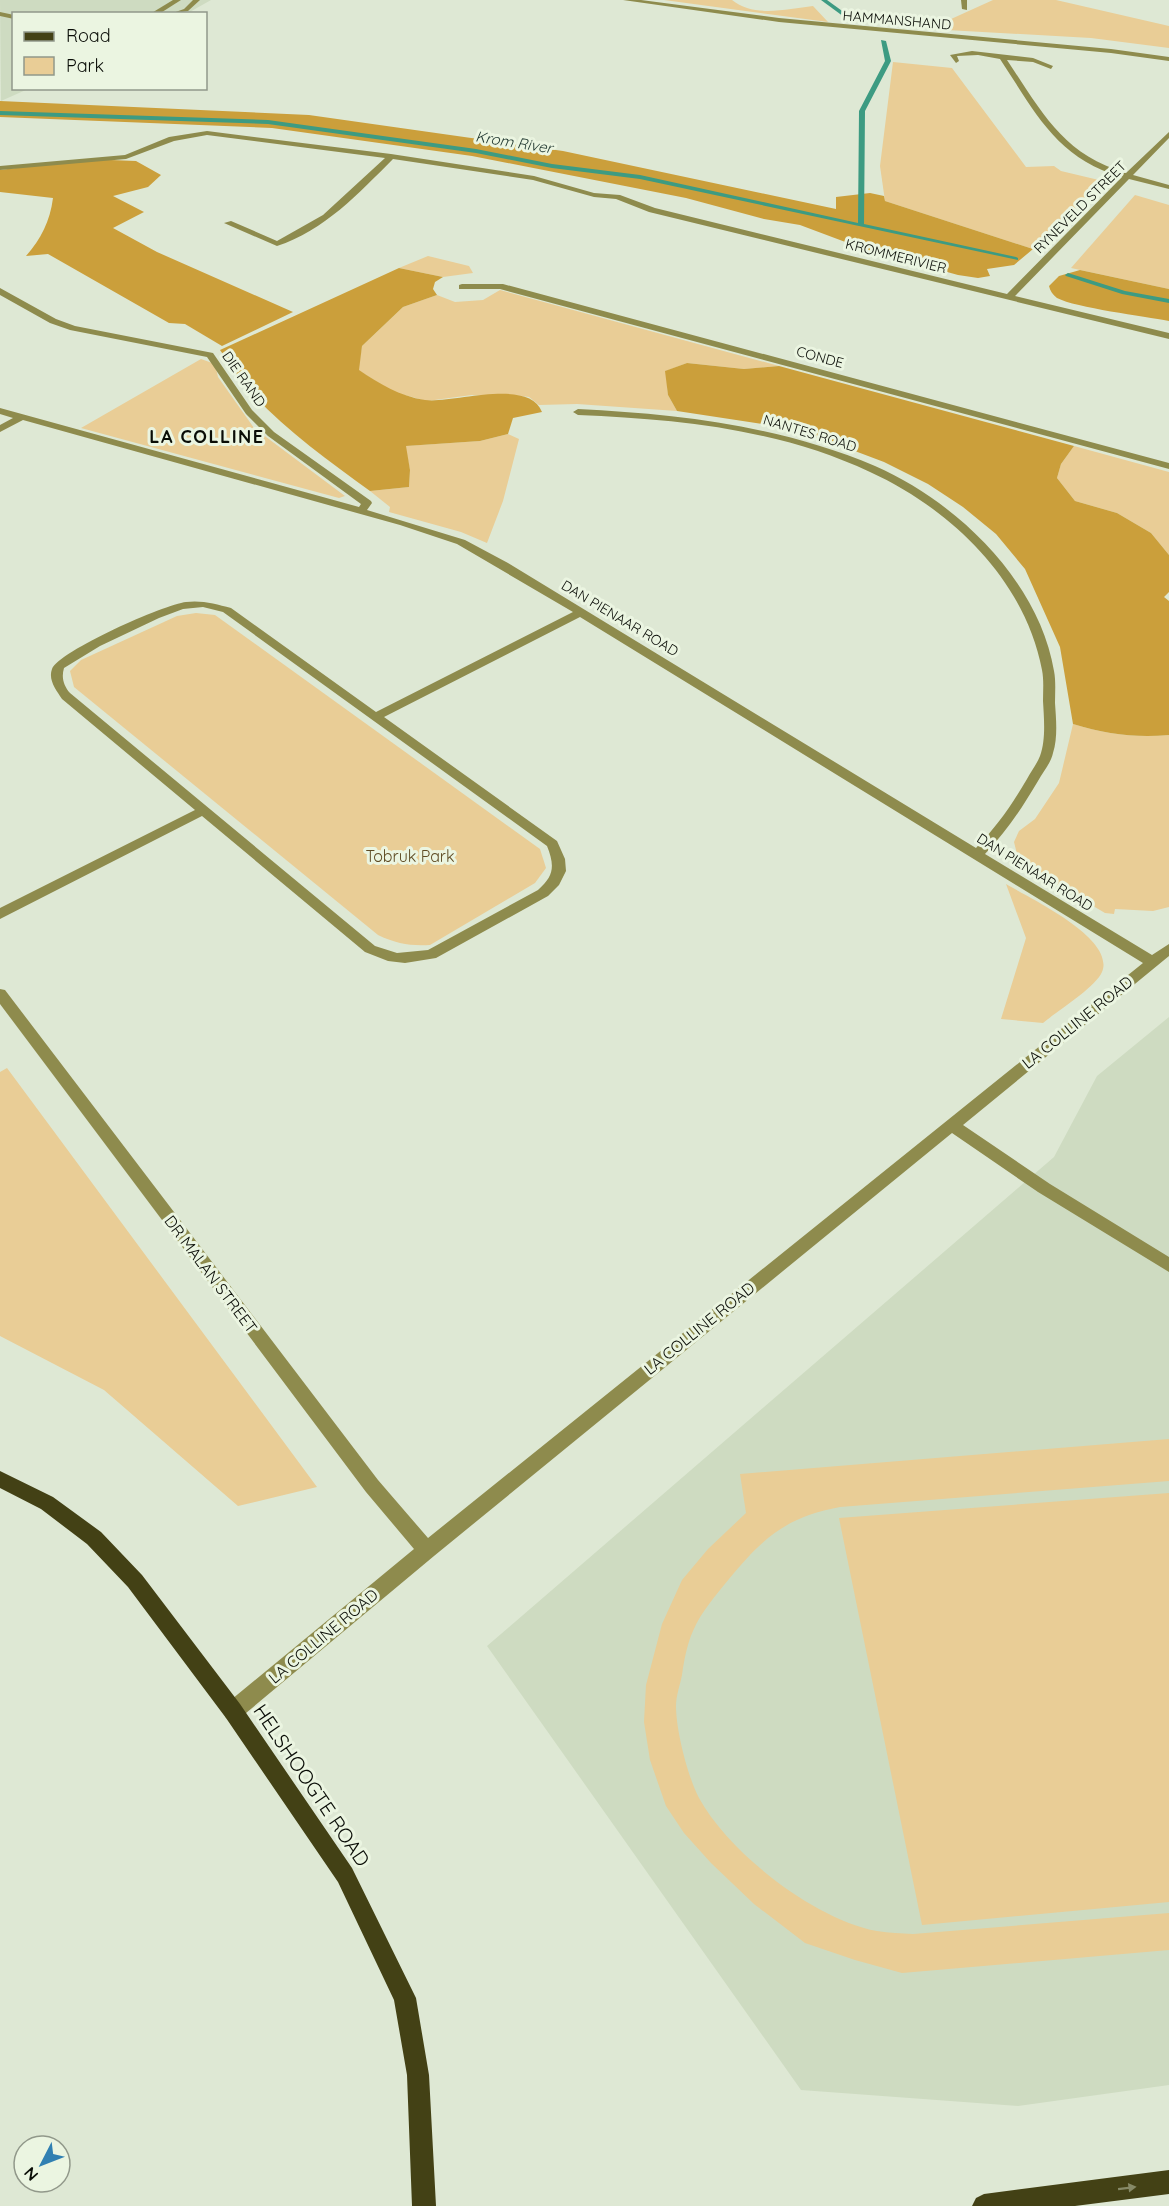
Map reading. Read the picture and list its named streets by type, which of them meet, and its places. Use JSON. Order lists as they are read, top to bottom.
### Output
{
  "streets": {
    "main road": ["HELSHOOGTE ROAD"],
    "street": [
      "HAMMANSHAND",
      "RYNEVELD STREET",
      "KROMMERIVIER",
      "CONDE",
      "DIE RAND",
      "NANTES ROAD",
      "DAN PIENAAR ROAD",
      "LA COLLINE ROAD",
      "DR MALAN STREET"
    ]
  },
  "crossings": [
    ["RYNEVELD STREET", "KROMMERIVIER"],
    ["DIE RAND", "DAN PIENAAR ROAD"],
    ["NANTES ROAD", "DAN PIENAAR ROAD"],
    ["DAN PIENAAR ROAD", "LA COLLINE ROAD"],
    ["LA COLLINE ROAD", "DR MALAN STREET"],
    ["LA COLLINE ROAD", "HELSHOOGTE ROAD"]
  ],
  "districts": ["LA COLLINE"],
  "water": ["Krom River"],
  "parks": ["Tobruk Park"],
  "legend": ["Road", "Park"],
  "north": "bottom left"
}
